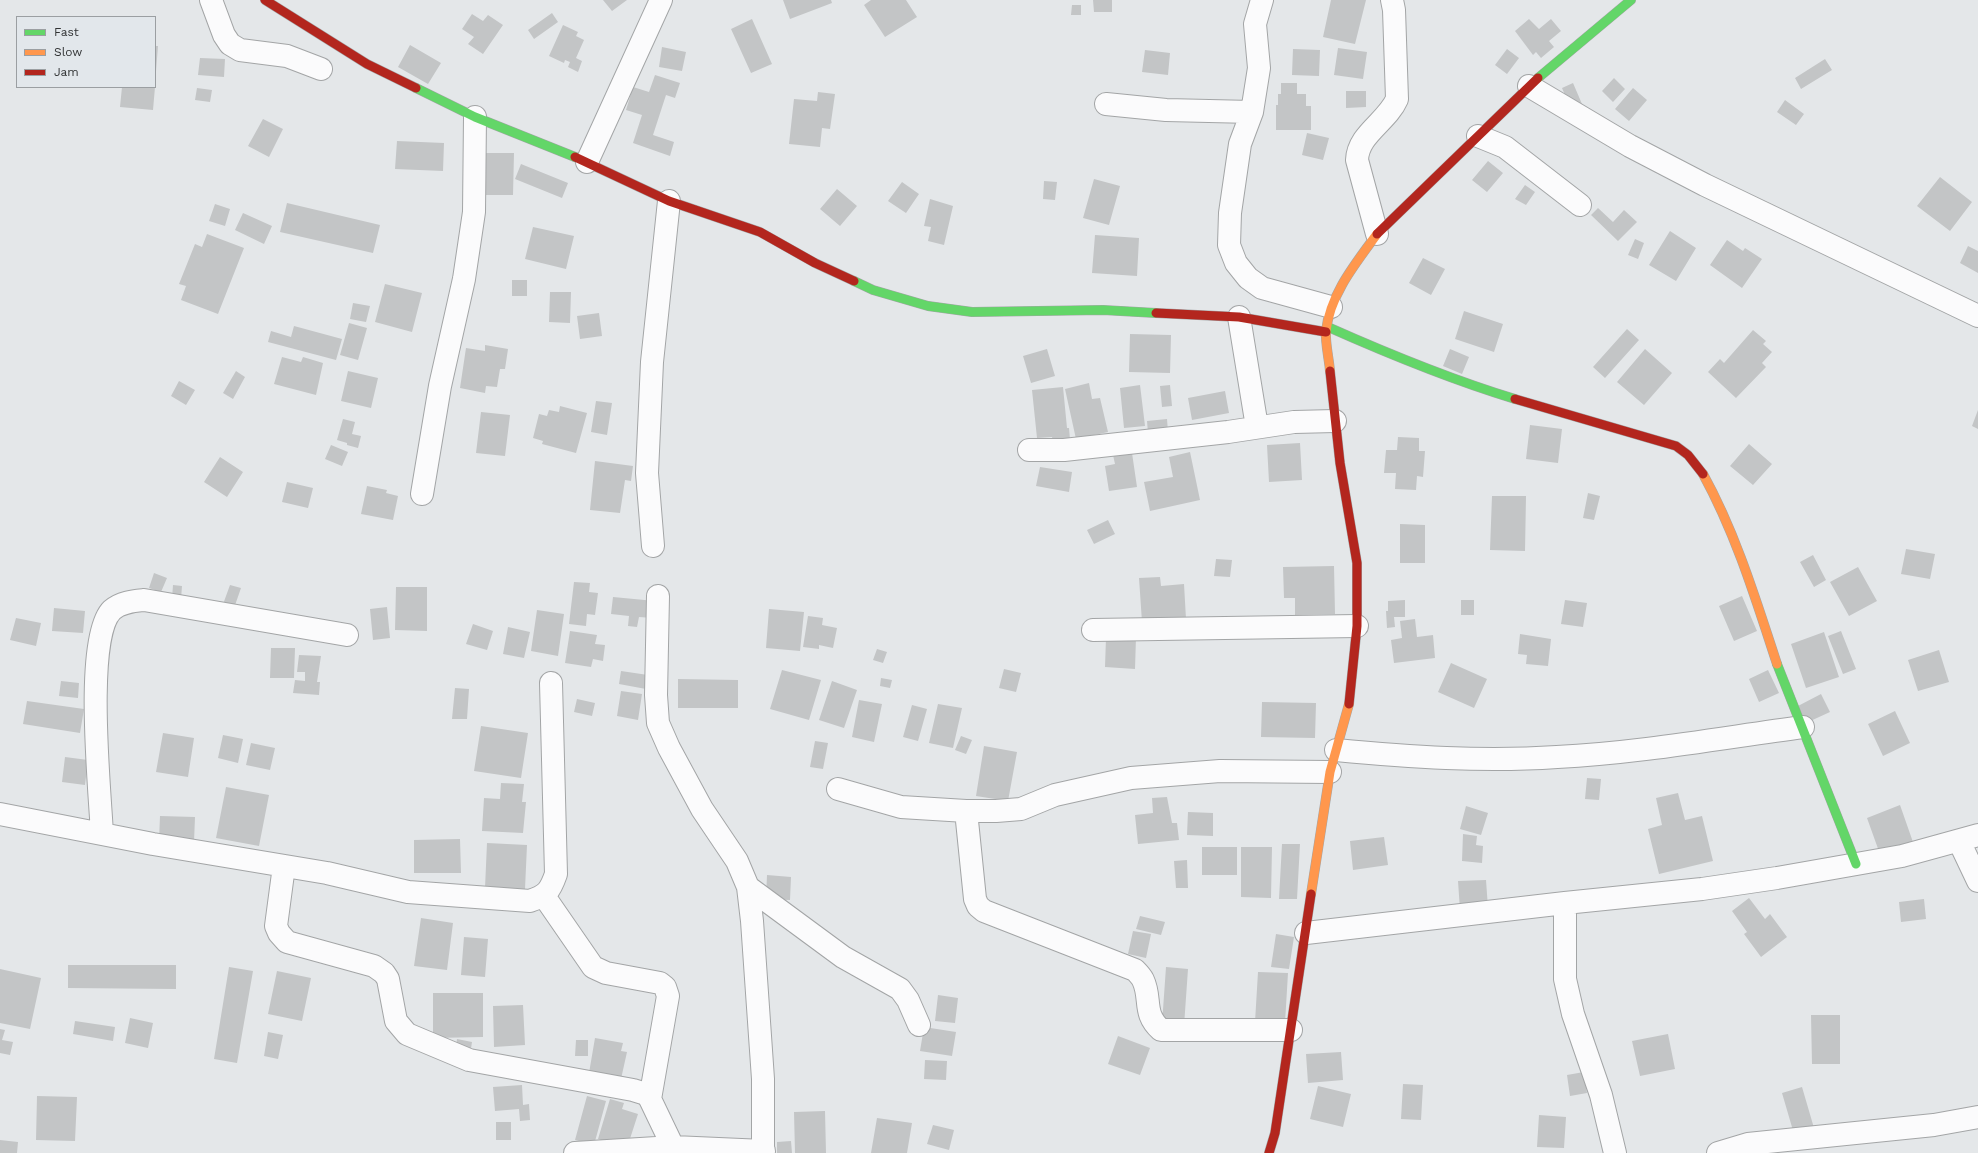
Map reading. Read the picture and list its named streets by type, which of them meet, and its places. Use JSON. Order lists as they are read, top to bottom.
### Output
{
  "legend": ["Fast", "Slow", "Jam"]
}
